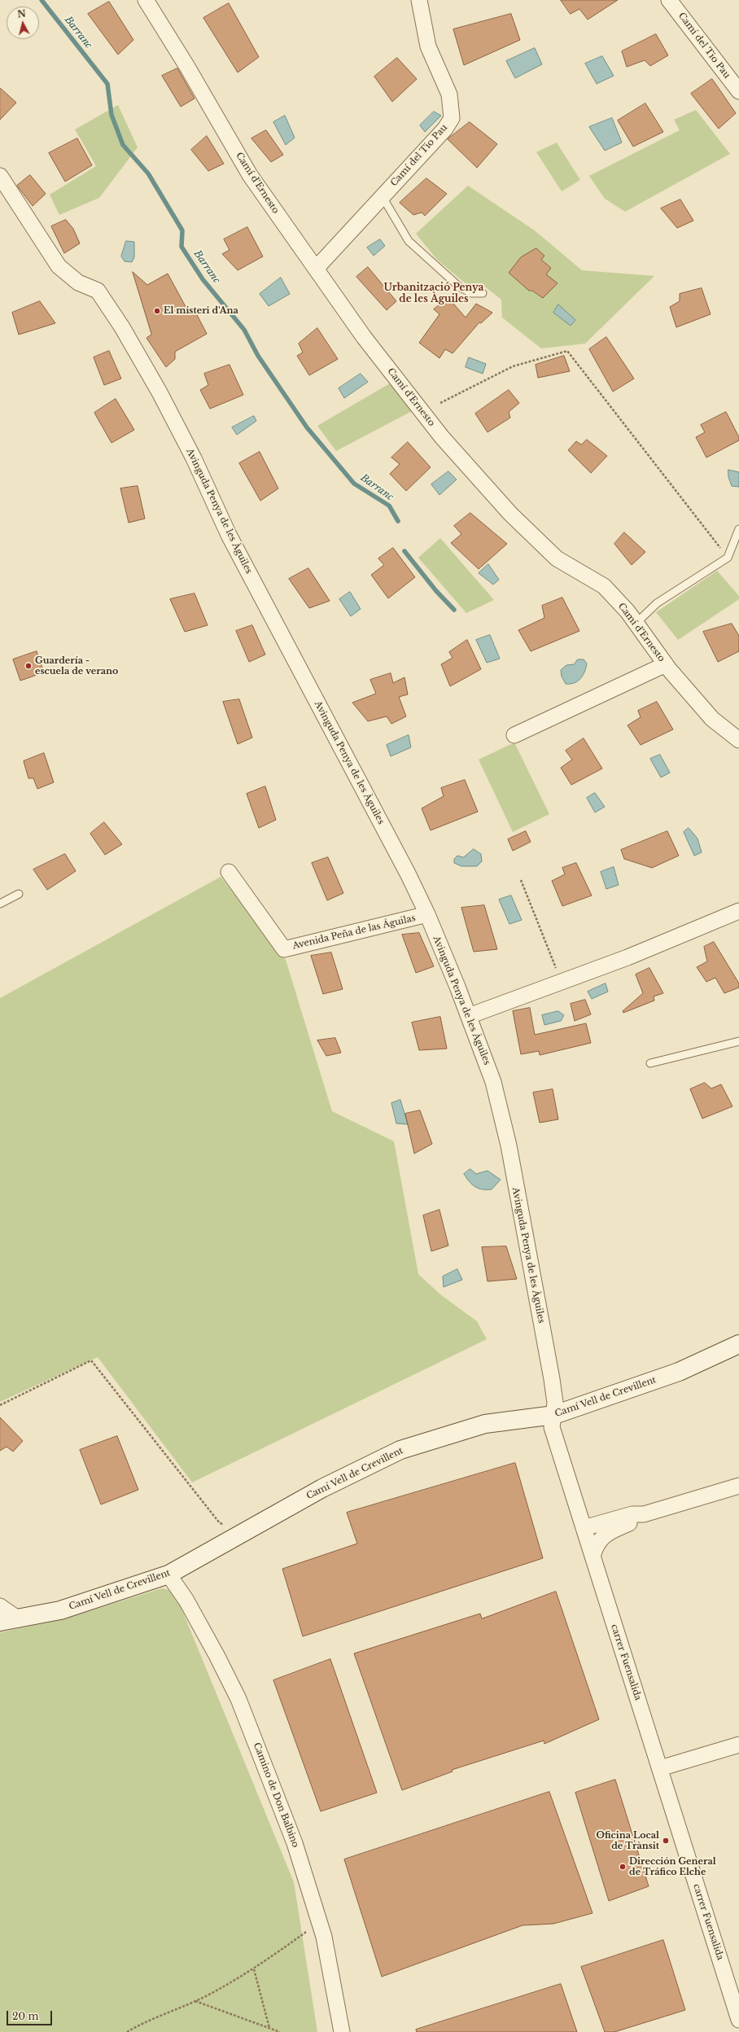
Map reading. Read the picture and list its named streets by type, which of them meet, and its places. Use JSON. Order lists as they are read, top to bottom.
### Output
{
  "streets": {
    "street": [
      "Camí del Tio Pau",
      "Camí d'Ernesto",
      "Avinguda Penya de les Àguiles",
      "Avenida Peña de las Águilas",
      "Camí Vell de Crevillent",
      "carrer Fuensalida",
      "Camino de Don Balbino"
    ]
  },
  "crossings": [
    ["Camí del Tio Pau", "Camí d'Ernesto"],
    ["Avinguda Penya de les Àguiles", "Avenida Peña de las Águilas"],
    ["Avinguda Penya de les Àguiles", "Camí Vell de Crevillent"],
    ["Avinguda Penya de les Àguiles", "carrer Fuensalida"],
    ["Camí Vell de Crevillent", "carrer Fuensalida"],
    ["Camí Vell de Crevillent", "Camino de Don Balbino"]
  ],
  "districts": ["Urbanització Penya de les Àguiles"],
  "water": ["Barranc"],
  "places": [
    "El misteri d'Ana",
    "Guardería - escuela de verano",
    "Oficina Local de Trànsit",
    "Dirección General de Tráfico Elche"
  ],
  "scale_bar": "20 m",
  "north": "top"
}
